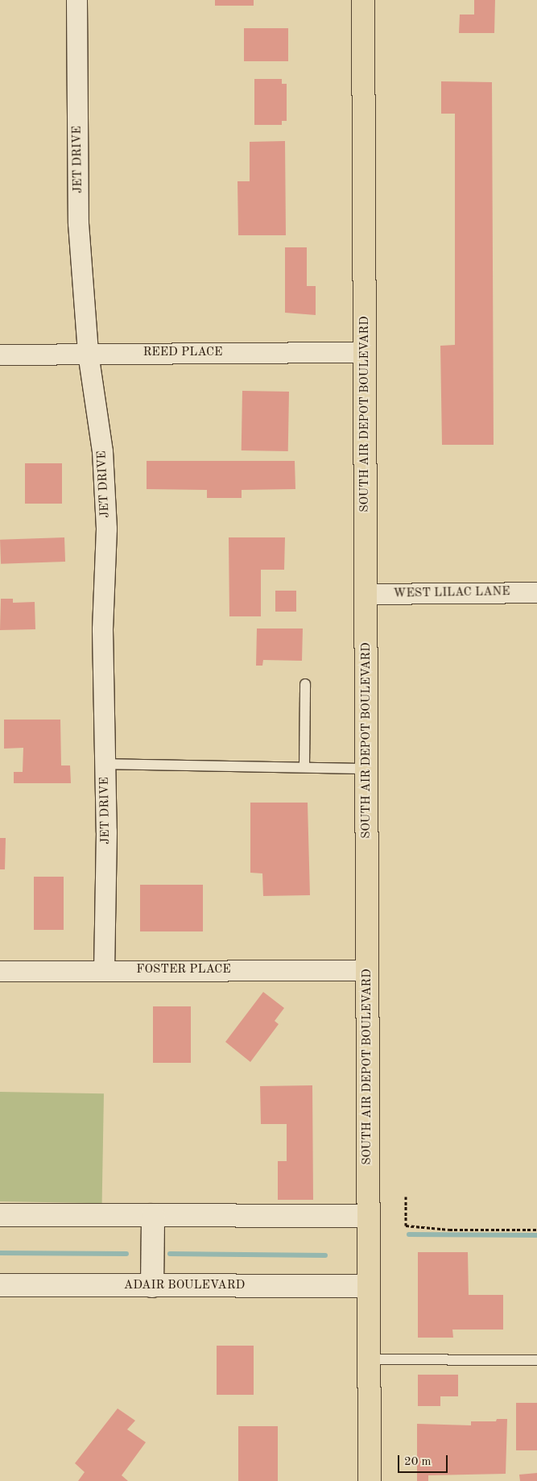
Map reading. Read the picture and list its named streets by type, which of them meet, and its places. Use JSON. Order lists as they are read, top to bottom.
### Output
{
  "streets": {
    "main road": ["SOUTH AIR DEPOT BOULEVARD"],
    "street": [
      "JET DRIVE",
      "REED PLACE",
      "WEST LILAC LANE",
      "FOSTER PLACE",
      "ADAIR BOULEVARD"
    ]
  },
  "crossings": [
    ["JET DRIVE", "REED PLACE"],
    ["JET DRIVE", "FOSTER PLACE"],
    ["REED PLACE", "SOUTH AIR DEPOT BOULEVARD"],
    ["SOUTH AIR DEPOT BOULEVARD", "WEST LILAC LANE"],
    ["SOUTH AIR DEPOT BOULEVARD", "FOSTER PLACE"],
    ["SOUTH AIR DEPOT BOULEVARD", "ADAIR BOULEVARD"]
  ],
  "scale_bar": "20 m"
}
